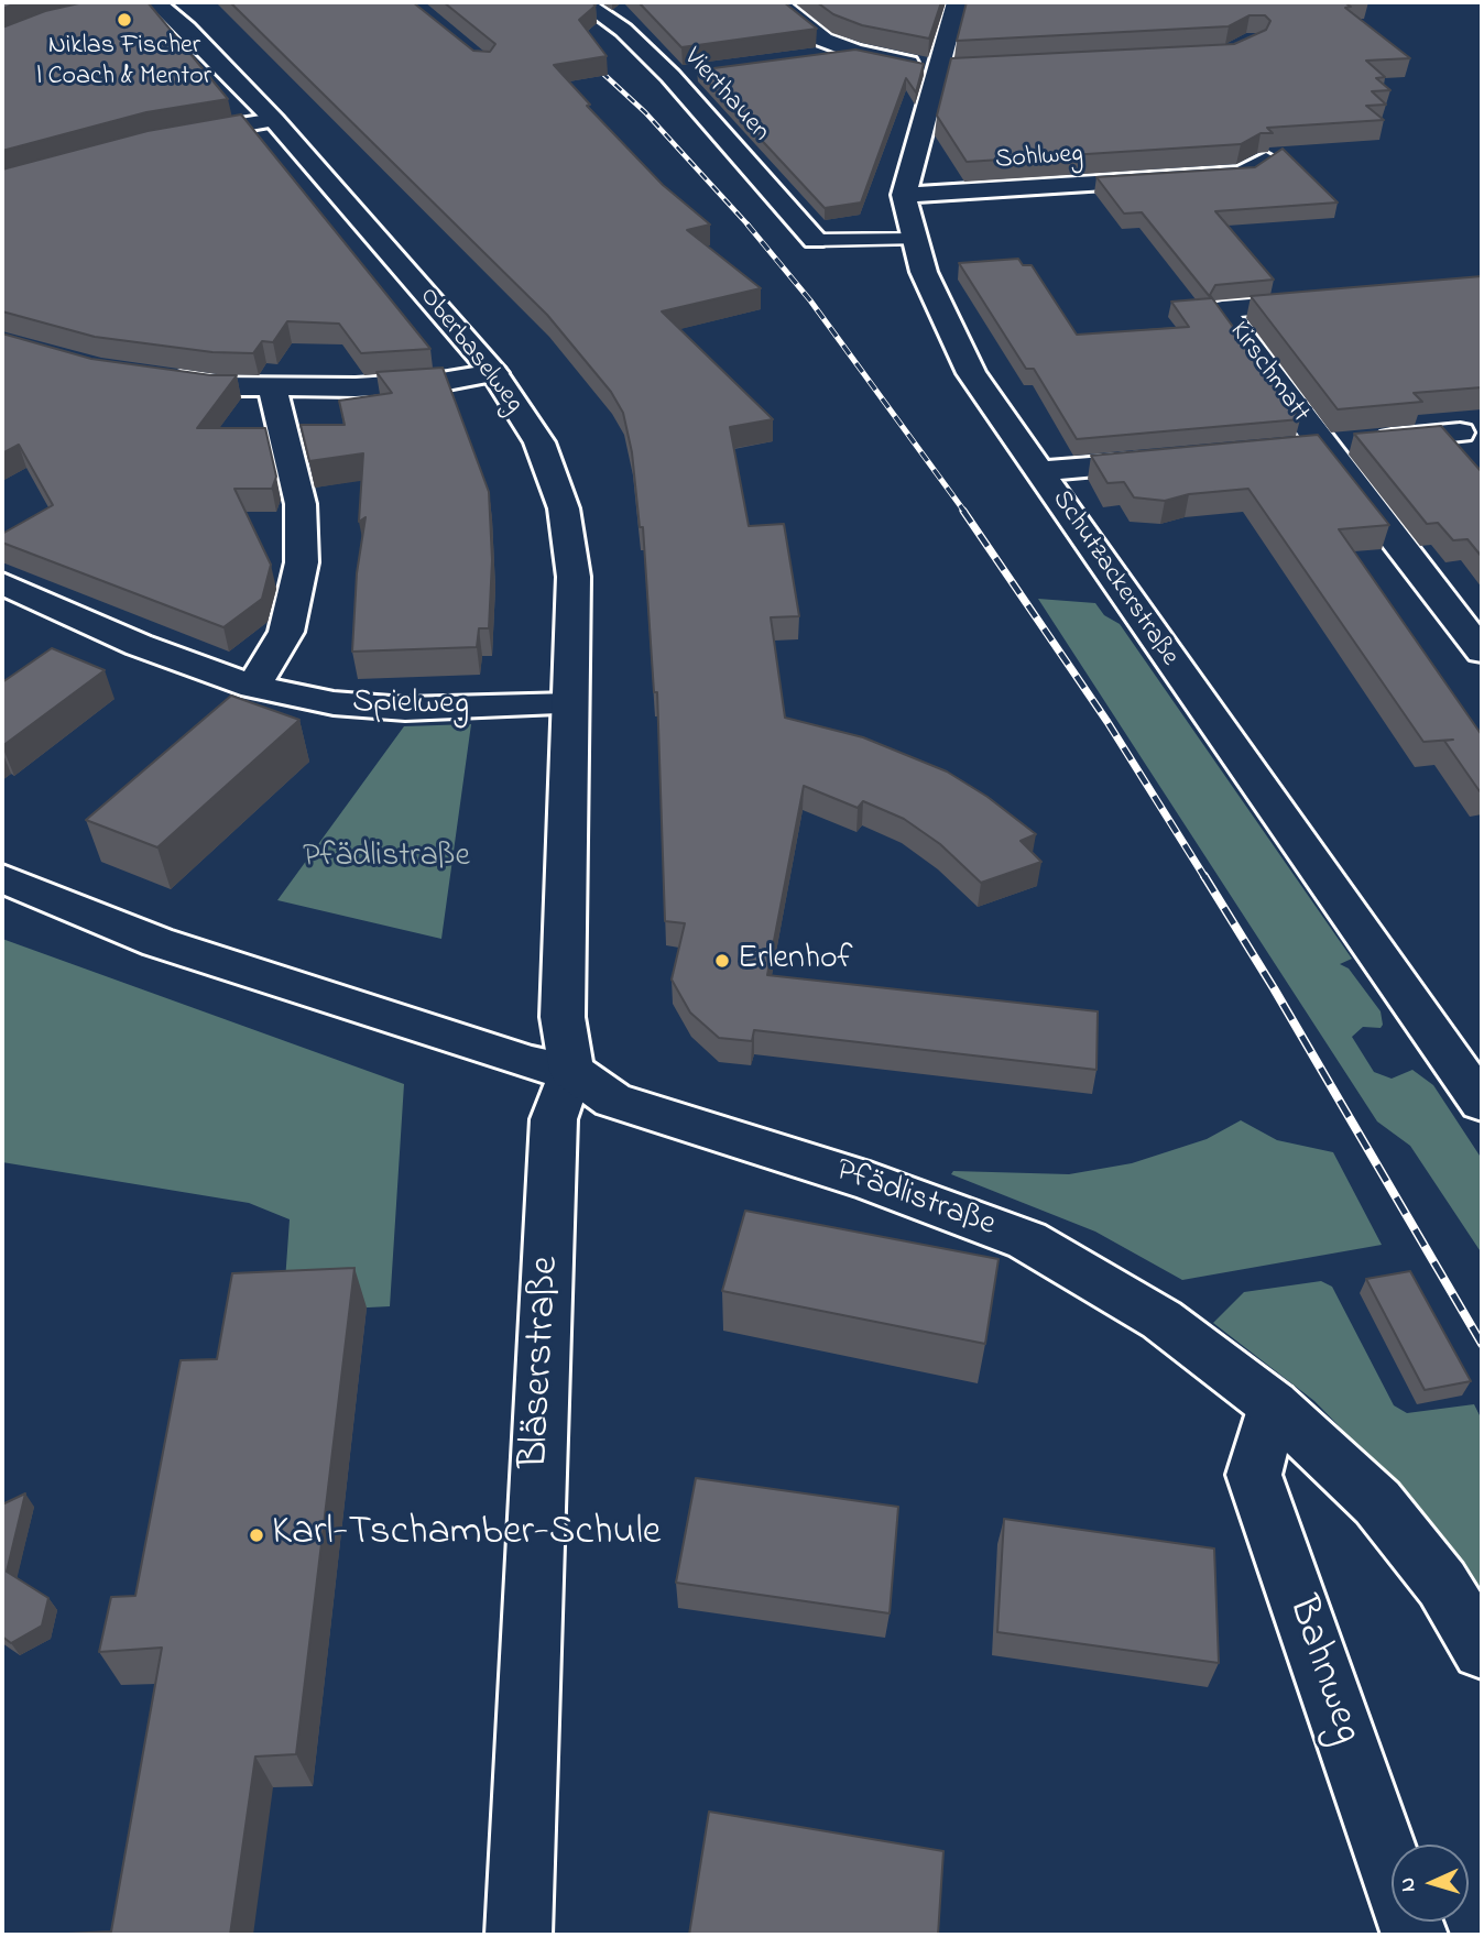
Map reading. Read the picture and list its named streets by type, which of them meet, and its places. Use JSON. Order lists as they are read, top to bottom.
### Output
{
  "streets": {
    "street": [
      "Vierthauen",
      "Sohlweg",
      "Oberbaselweg",
      "Kirschmatt",
      "Schutzackerstraße",
      "Spielweg",
      "Pfädlistraße",
      "Bläserstraße",
      "Bahnweg"
    ]
  },
  "crossings": [
    ["Sohlweg", "Schutzackerstraße"],
    ["Oberbaselweg", "Spielweg"],
    ["Oberbaselweg", "Pfädlistraße"],
    ["Oberbaselweg", "Bläserstraße"],
    ["Pfädlistraße", "Bläserstraße"],
    ["Pfädlistraße", "Bahnweg"]
  ],
  "parks": ["Pfädlistraße"],
  "places": ["Niklas Fischer | Coach & Mentor", "Erlenhof", "Karl-Tschamber-Schule"],
  "north": "left"
}
